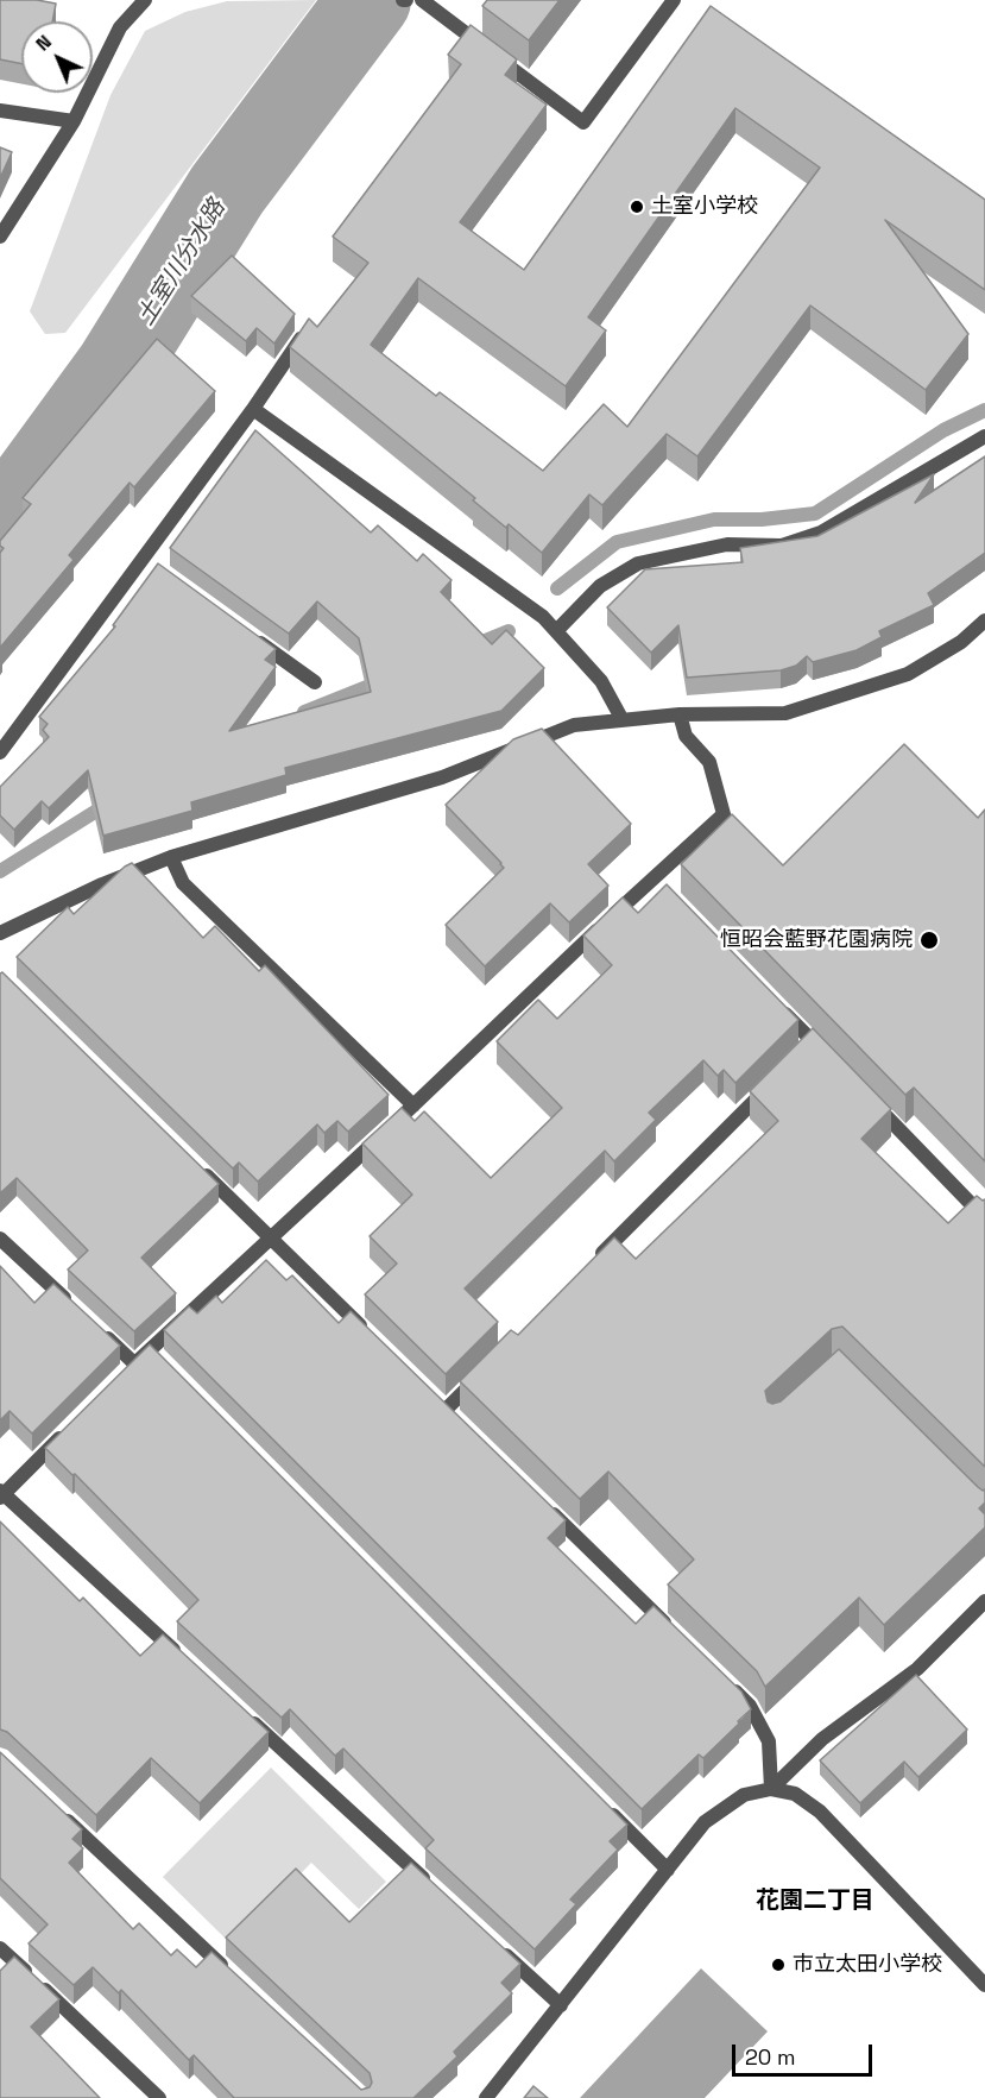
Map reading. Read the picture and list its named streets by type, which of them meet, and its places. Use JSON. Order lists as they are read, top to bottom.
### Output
{
  "districts": ["花園二丁目"],
  "water": ["土室川分水路"],
  "places": ["土室小学校", "恒昭会藍野花園病院", "市立太田小学校"],
  "scale_bar": "20 m",
  "north": "top left"
}
